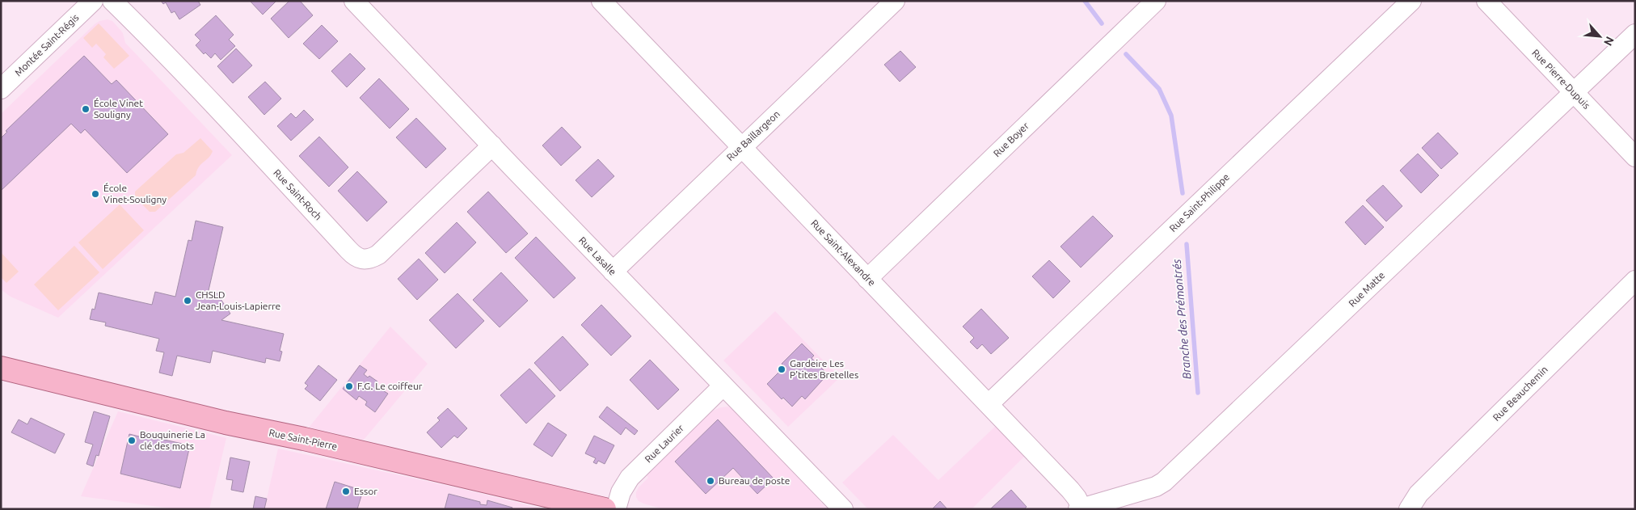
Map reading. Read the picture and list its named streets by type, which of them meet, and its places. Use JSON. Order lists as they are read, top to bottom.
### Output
{
  "streets": {
    "main road": ["Rue Saint-Pierre"],
    "street": [
      "Montée Saint-Régis",
      "Rue Pierre-Dupuis",
      "Rue Baillargeon",
      "Rue Boyer",
      "Rue Saint-Roch",
      "Rue Saint-Philippe",
      "Rue Saint-Alexandre",
      "Rue Lasalle",
      "Rue Matte",
      "Rue Beauchemin",
      "Rue Laurier"
    ]
  },
  "crossings": [
    ["Rue Pierre-Dupuis", "Rue Matte"],
    ["Rue Baillargeon", "Rue Saint-Alexandre"],
    ["Rue Baillargeon", "Rue Lasalle"],
    ["Rue Boyer", "Rue Saint-Alexandre"],
    ["Rue Saint-Roch", "Rue Lasalle"],
    ["Rue Saint-Philippe", "Rue Saint-Alexandre"],
    ["Rue Saint-Alexandre", "Rue Matte"],
    ["Rue Lasalle", "Rue Laurier"]
  ],
  "water": ["Branche des Prémontrés"],
  "places": [
    "École Vinet Souligny",
    "École Vinet-Souligny",
    "CHSLD Jean-Louis-Lapierre",
    "Gardeire Les P'tites Bretelles",
    "F.G. Le coiffeur",
    "Bouquinerie La clé des mots",
    "Bureau de poste",
    "Essor"
  ],
  "north": "bottom right"
}
